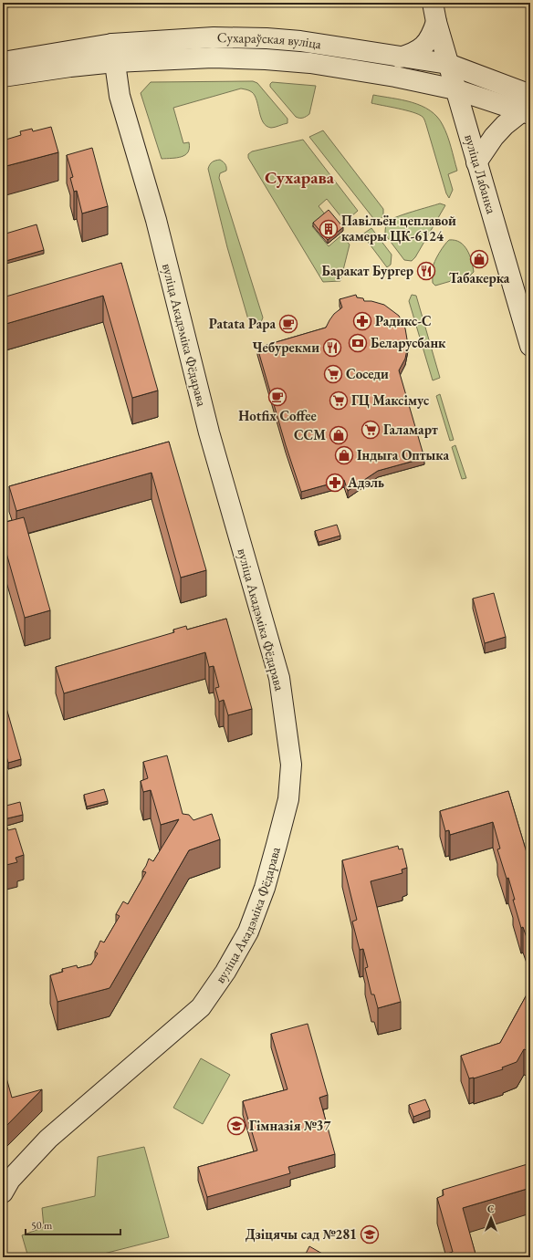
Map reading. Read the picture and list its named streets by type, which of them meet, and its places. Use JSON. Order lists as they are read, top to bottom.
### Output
{
  "streets": {
    "main road": ["Сухараўская вуліца", "вуліца Лабанка", "вуліца Акадэміка Фёдарава"]
  },
  "crossings": [
    ["Сухараўская вуліца", "вуліца Лабанка"],
    ["Сухараўская вуліца", "вуліца Акадэміка Фёдарава"]
  ],
  "districts": ["Сухарава"],
  "places": {
    "building": ["Павільён цеплавой камеры ЦК-6124"],
    "shop": ["Табакерка", "ССМ", "Індыга Оптыка"],
    "restaurant": ["Баракат Бургер", "Чебурекми"],
    "pharmacy": ["Радикс-С", "Адэль"],
    "cafe": ["Patata Papa", "Hotfix Coffee"],
    "bank": ["Беларусбанк"],
    "supermarket": ["Соседи", "ГЦ Максімус", "Галамарт"],
    "school or university": ["Гімназія №37", "Дзіцячы сад №281"]
  },
  "scale_bar": "50 m",
  "north": "top"
}
